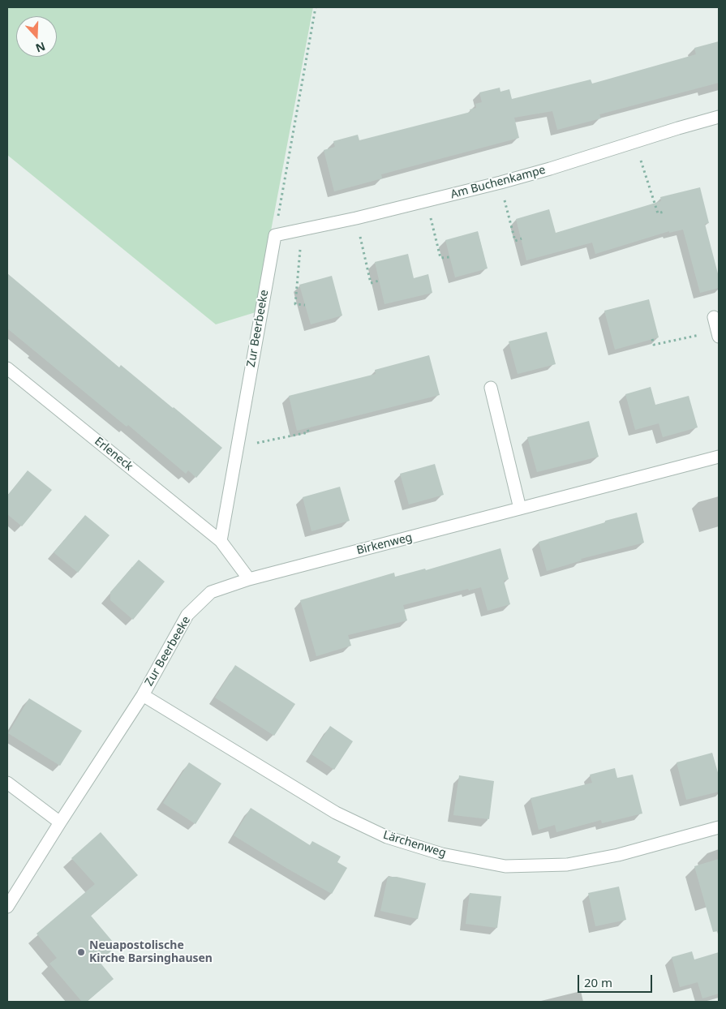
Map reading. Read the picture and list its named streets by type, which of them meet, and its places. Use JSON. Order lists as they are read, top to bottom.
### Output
{
  "streets": {
    "street": [
      "Am Buchenkampe",
      "Zur Beerbeeke",
      "Erleneck",
      "Birkenweg",
      "Lärchenweg"
    ]
  },
  "crossings": [
    ["Am Buchenkampe", "Zur Beerbeeke"],
    ["Zur Beerbeeke", "Erleneck"],
    ["Zur Beerbeeke", "Birkenweg"],
    ["Zur Beerbeeke", "Lärchenweg"]
  ],
  "places": ["Neuapostolische Kirche Barsinghausen"],
  "scale_bar": "20 m",
  "north": "bottom"
}
